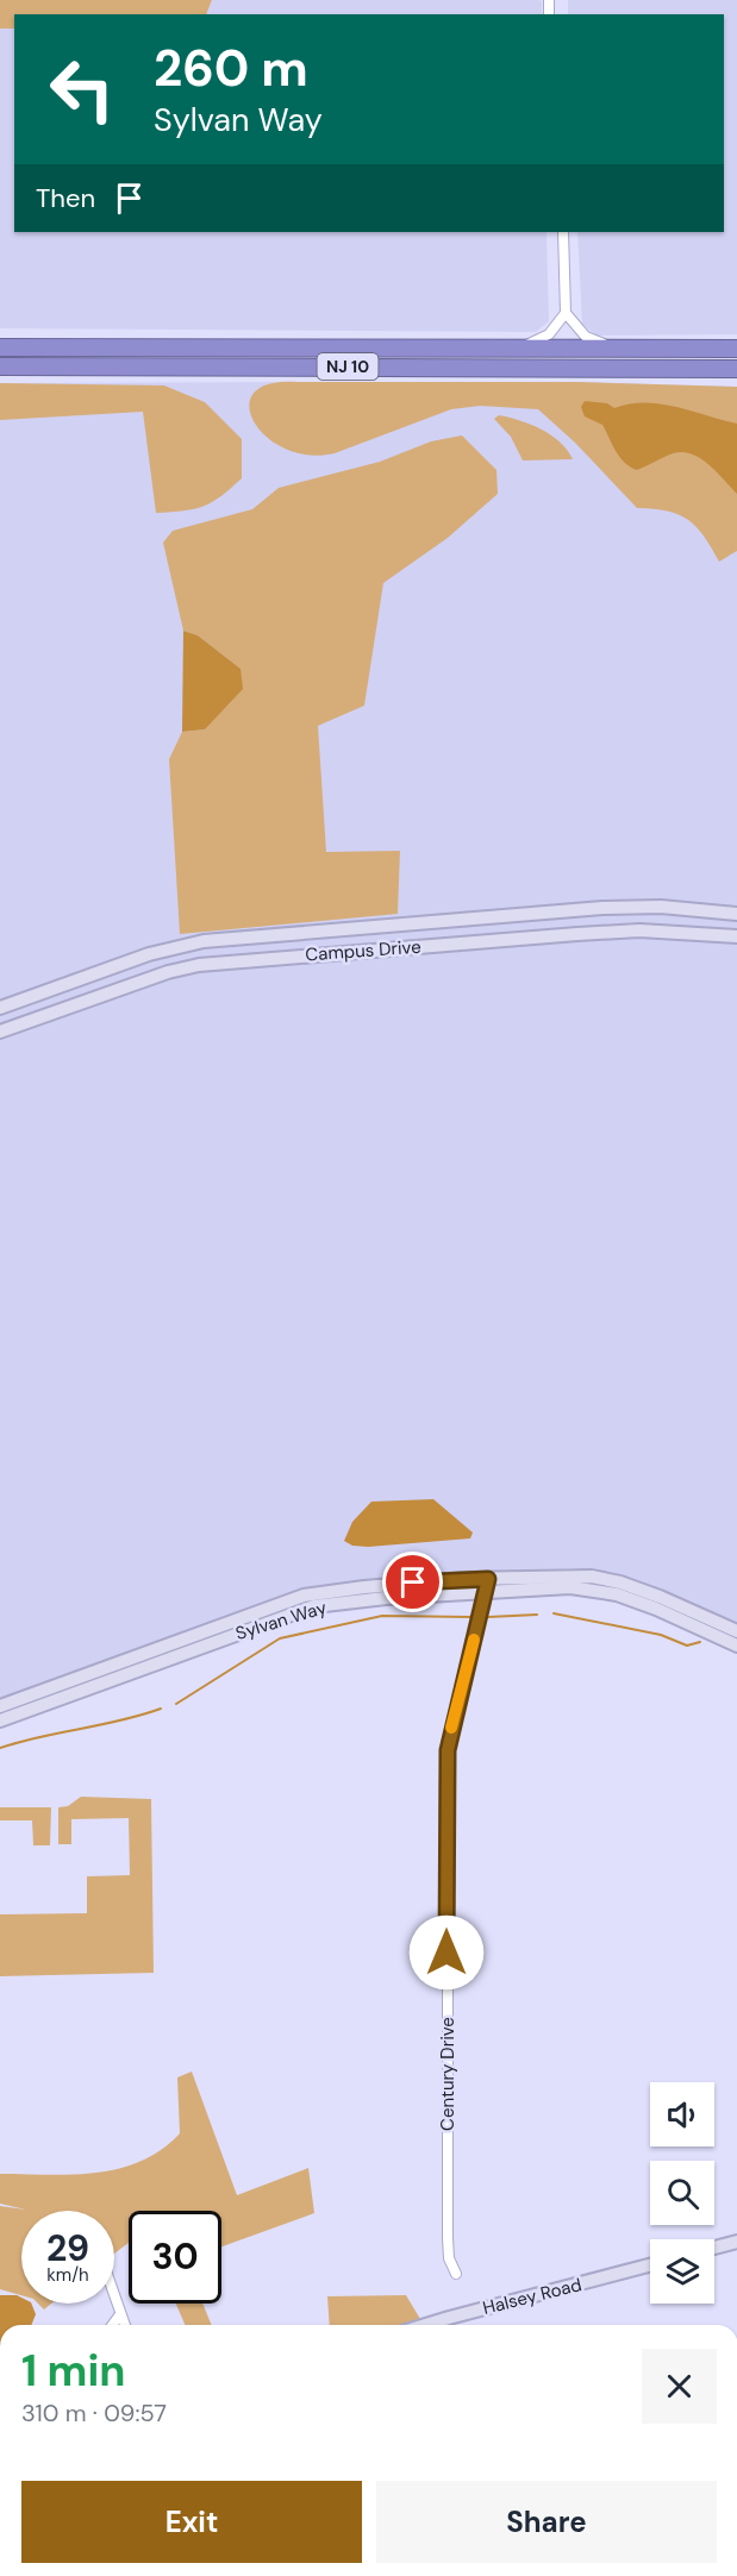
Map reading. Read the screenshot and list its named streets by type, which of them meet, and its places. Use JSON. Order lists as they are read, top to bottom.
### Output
{
  "streets": {
    "highway": ["NJ 10"],
    "street": [
      "Campus Drive",
      "Sylvan Way",
      "Century Drive",
      "Halsey Road"
    ]
  },
  "crossings": [
    ["Sylvan Way", "Century Drive"]
  ],
  "page": {
    "turn": ["260 m", "Sylvan Way"],
    "then": "Then",
    "speed": "29 km/h",
    "limit": "30",
    "heading": ["1 min", "310 m · 09:57"],
    "buttons": ["Exit", "Share"]
  }
}
